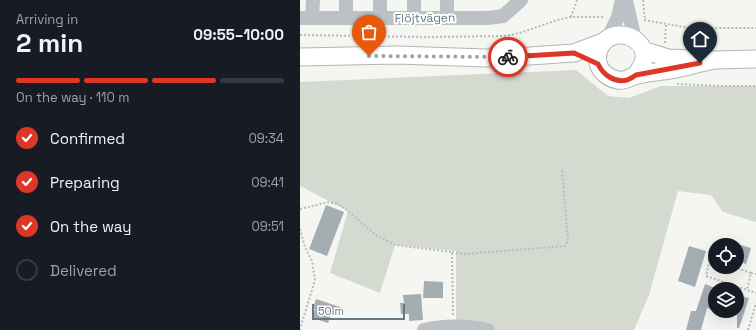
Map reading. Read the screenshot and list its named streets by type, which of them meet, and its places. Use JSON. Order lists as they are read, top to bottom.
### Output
{
  "streets": {
    "street": ["Flöjtvägen"]
  },
  "scale_bar": "50 m",
  "page": {
    "heading": ["2 min", "Arriving in", "09:55–10:00"],
    "bar": "On the way · 110 m",
    "list": [
      ["Confirmed", "09:34"],
      ["Preparing", "09:41"],
      ["On the way", "09:51"],
      "Delivered"
    ],
    "scale": "50 m"
  }
}
